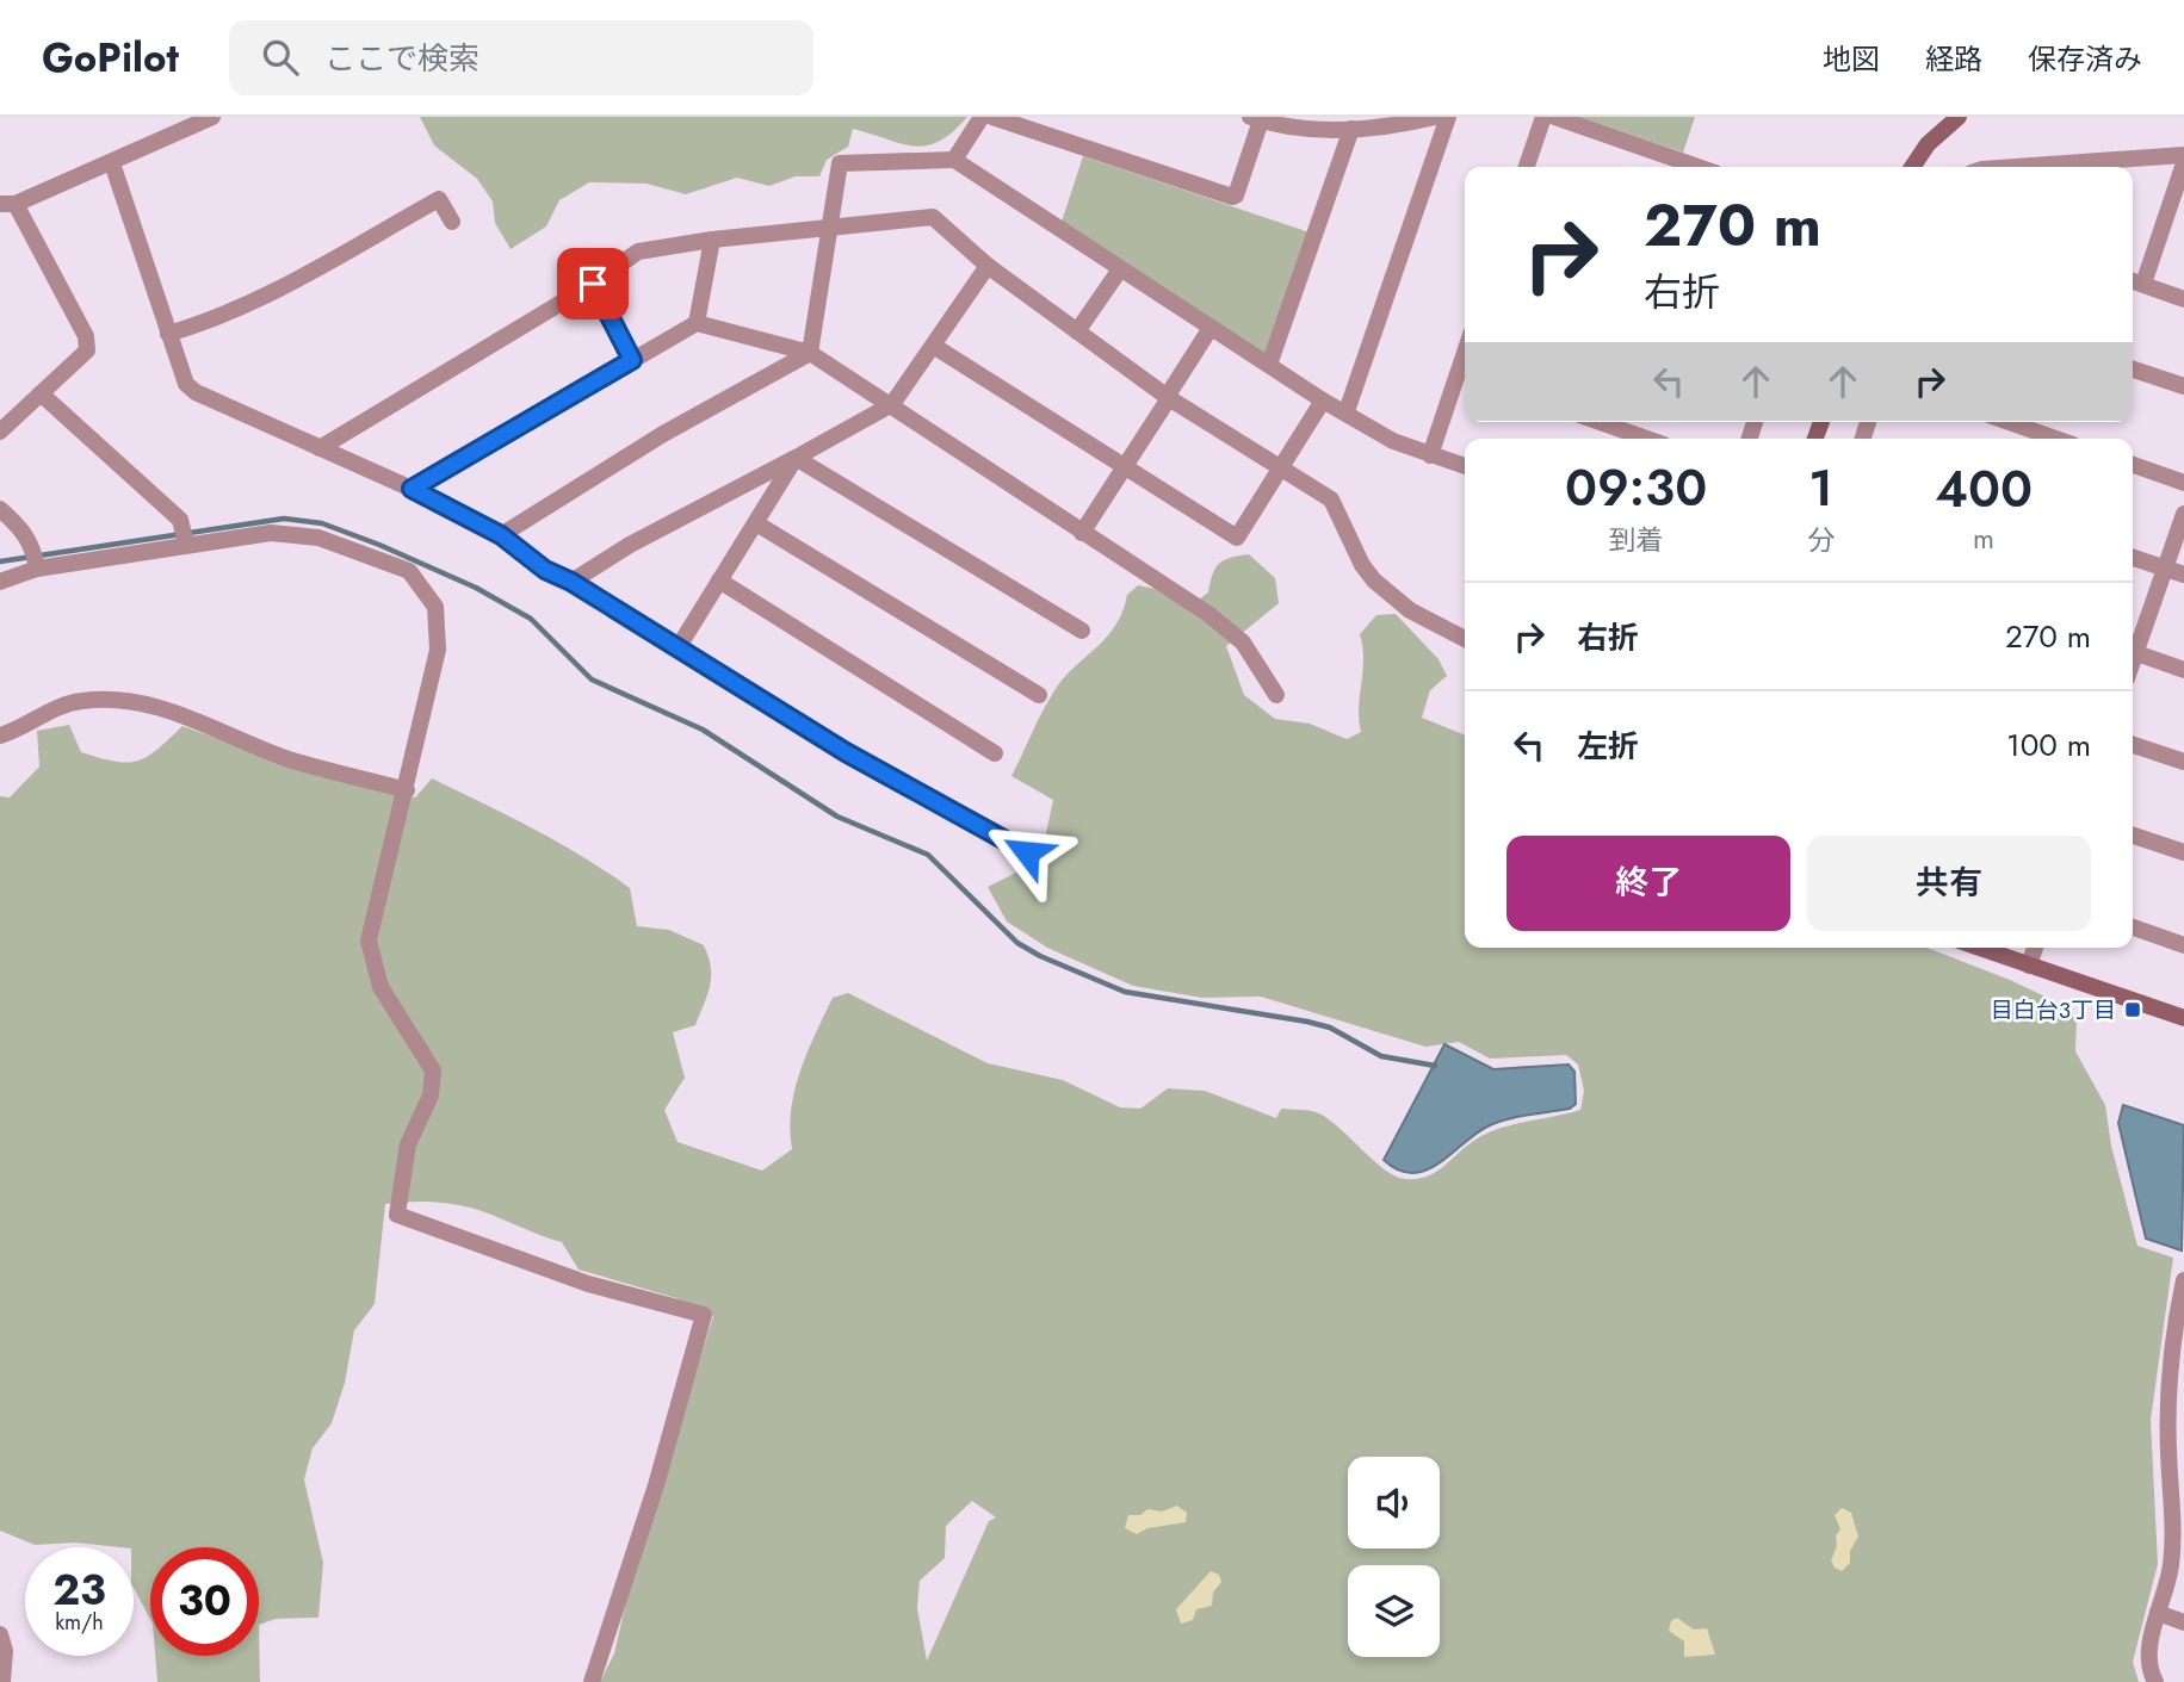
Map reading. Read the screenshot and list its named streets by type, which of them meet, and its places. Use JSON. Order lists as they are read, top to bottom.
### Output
{
  "places": {
    "transit": ["目白台3丁目"]
  },
  "page": {
    "header": "GoPilot",
    "search": "ここで検索",
    "nav": ["地図", "経路", "保存済み"],
    "turn": ["270 m", "右折"],
    "eta": [
      "09:30",
      "到着",
      "1",
      "分",
      "400",
      "m"
    ],
    "list": [
      {
        "name": "右折",
        "value": "270 m"
      },
      {
        "name": "左折",
        "value": "100 m"
      }
    ],
    "buttons": ["終了", "共有"],
    "speed": "23 km/h",
    "limit": "30"
  }
}
